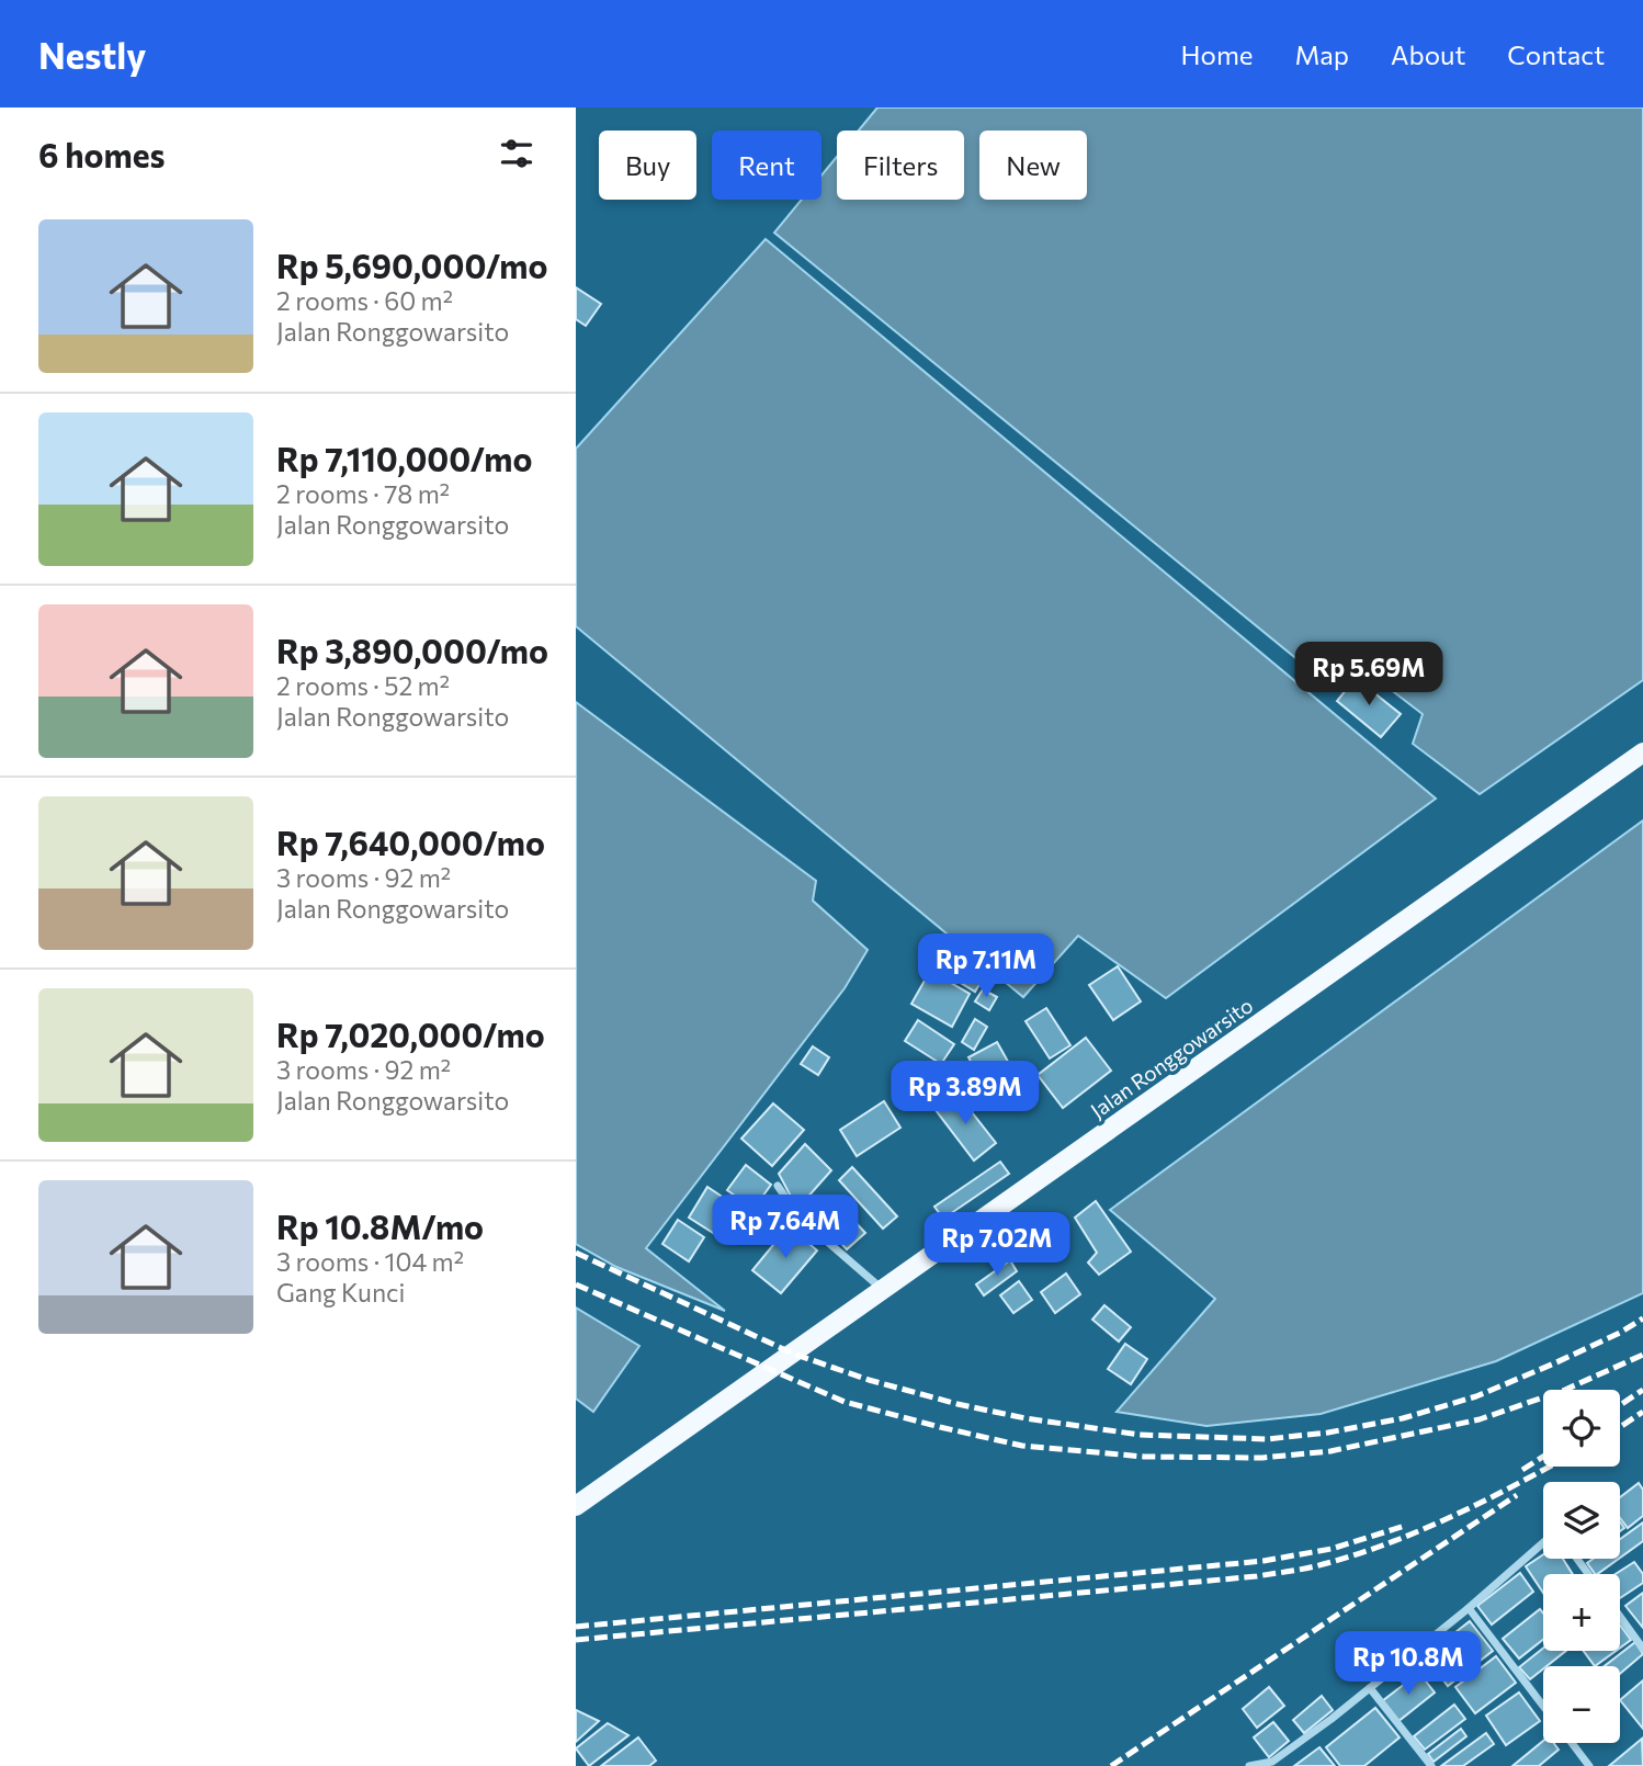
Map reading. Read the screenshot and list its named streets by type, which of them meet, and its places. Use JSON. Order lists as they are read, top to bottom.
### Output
{
  "streets": {
    "main road": ["Jalan Ronggowarsito"]
  },
  "page": {
    "header": "Nestly",
    "nav": [
      "Home",
      "Map",
      "About",
      "Contact"
    ],
    "heading": "6 homes",
    "chip": [
      "Buy",
      "Rent",
      "Filters",
      "New"
    ],
    "list": [
      {
        "name": "Rp 5,690,000/mo",
        "note": "2 rooms · 60 m² · Jalan Ronggowarsito"
      },
      {
        "name": "Rp 7,110,000/mo",
        "note": "2 rooms · 78 m² · Jalan Ronggowarsito"
      },
      {
        "name": "Rp 3,890,000/mo",
        "note": "2 rooms · 52 m² · Jalan Ronggowarsito"
      },
      {
        "name": "Rp 7,640,000/mo",
        "note": "3 rooms · 92 m² · Jalan Ronggowarsito"
      },
      {
        "name": "Rp 7,020,000/mo",
        "note": "3 rooms · 92 m² · Jalan Ronggowarsito"
      },
      {
        "name": "Rp 10.8M/mo",
        "note": "3 rooms · 104 m² · Gang Kunci"
      }
    ],
    "price": [
      "Rp 5.69M",
      "Rp 7.11M",
      "Rp 3.89M",
      "Rp 7.64M",
      "Rp 7.02M",
      "Rp 10.8M"
    ],
    "map_buttons": ["+", "−"]
  }
}
